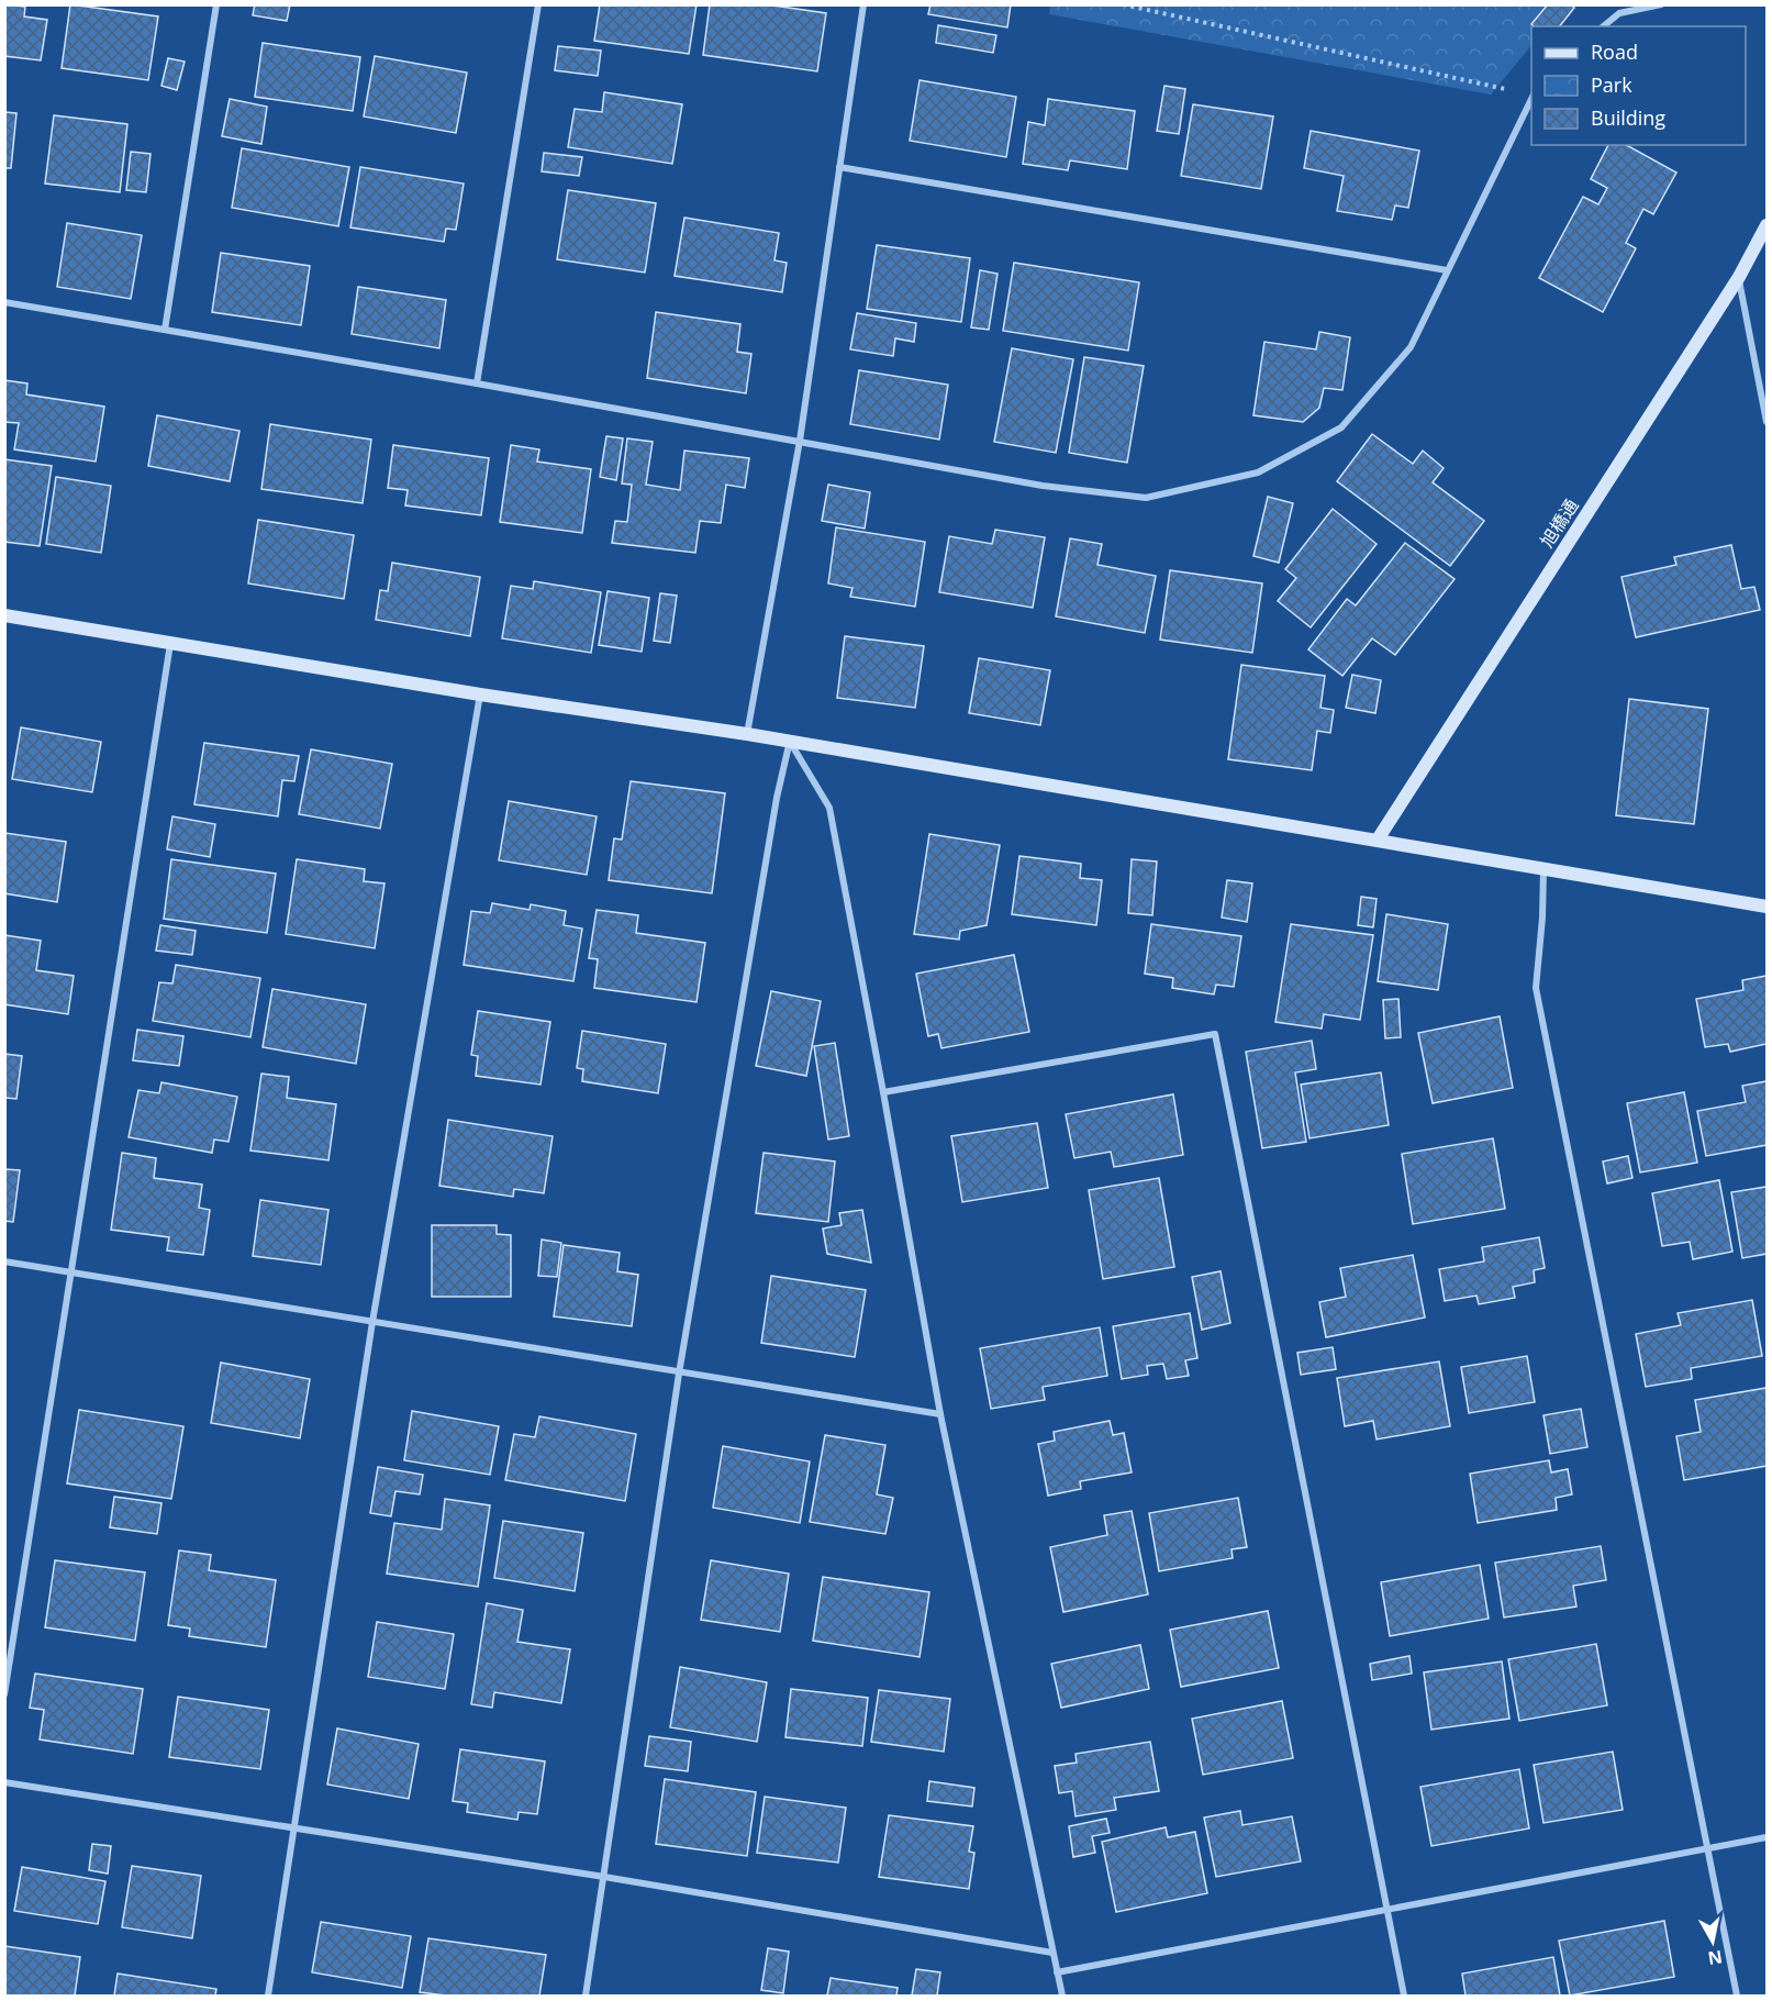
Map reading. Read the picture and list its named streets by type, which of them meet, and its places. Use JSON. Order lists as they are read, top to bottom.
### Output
{
  "streets": {
    "street": ["旭橋通"]
  },
  "legend": ["Road", "Park", "Building"],
  "north": "bottom"
}
